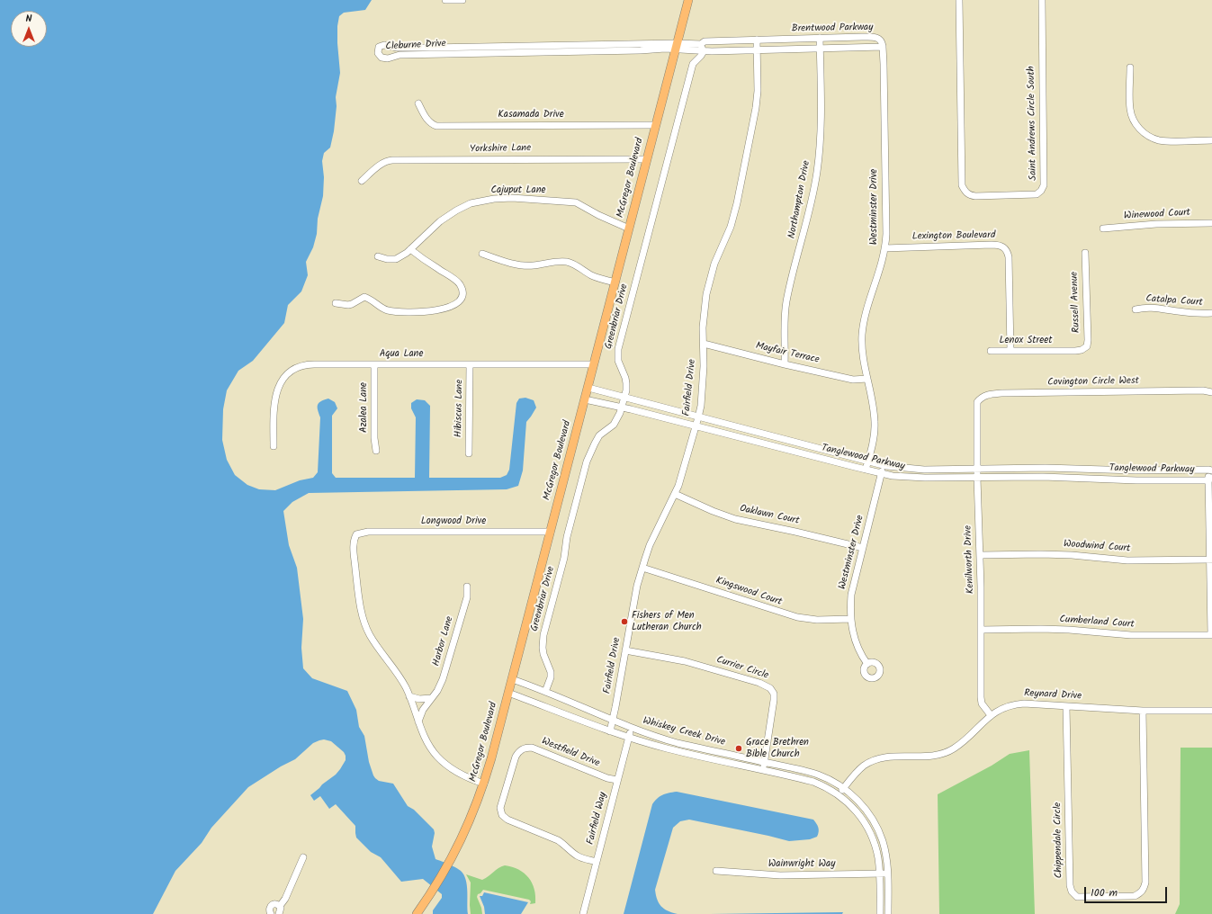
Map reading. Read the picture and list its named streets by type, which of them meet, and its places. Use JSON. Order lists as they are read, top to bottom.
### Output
{
  "streets": {
    "main road": ["McGregor Boulevard"],
    "street": [
      "Brentwood Parkway",
      "Cleburne Drive",
      "Kasamada Drive",
      "Saint Andrews Circle South",
      "Yorkshire Lane",
      "Cajuput Lane",
      "Northampton Drive",
      "Westminster Drive",
      "Winewood Court",
      "Lexington Boulevard",
      "Catalpa Court",
      "Russell Avenue",
      "Greenbriar Drive",
      "Lenox Street",
      "Mayfair Terrace",
      "Aqua Lane",
      "Covington Circle West",
      "Fairfield Drive",
      "Azalea Lane",
      "Hibiscus Lane",
      "Tanglewood Parkway",
      "Oaklawn Court",
      "Longwood Drive",
      "Woodwind Court",
      "Kenilworth Drive",
      "Kingswood Court",
      "Cumberland Court",
      "Harbor Lane",
      "Currier Circle",
      "Reynard Drive",
      "Whiskey Creek Drive",
      "Westfield Drive",
      "Fairfield Way",
      "Chippendale Circle",
      "Wainwright Way"
    ]
  },
  "crossings": [
    ["Brentwood Parkway", "Cleburne Drive"],
    ["Brentwood Parkway", "McGregor Boulevard"],
    ["Brentwood Parkway", "Northampton Drive"],
    ["Brentwood Parkway", "Westminster Drive"],
    ["Brentwood Parkway", "Greenbriar Drive"],
    ["Brentwood Parkway", "Fairfield Drive"],
    ["Cleburne Drive", "McGregor Boulevard"],
    ["Kasamada Drive", "McGregor Boulevard"],
    ["Yorkshire Lane", "McGregor Boulevard"],
    ["McGregor Boulevard", "Cajuput Lane"],
    ["McGregor Boulevard", "Aqua Lane"],
    ["McGregor Boulevard", "Tanglewood Parkway"],
    ["McGregor Boulevard", "Longwood Drive"],
    ["McGregor Boulevard", "Whiskey Creek Drive"],
    ["Northampton Drive", "Mayfair Terrace"],
    ["Westminster Drive", "Lexington Boulevard"],
    ["Westminster Drive", "Mayfair Terrace"],
    ["Westminster Drive", "Tanglewood Parkway"],
    ["Westminster Drive", "Oaklawn Court"],
    ["Westminster Drive", "Kingswood Court"],
    ["Lexington Boulevard", "Lenox Street"],
    ["Russell Avenue", "Lenox Street"],
    ["Greenbriar Drive", "Tanglewood Parkway"],
    ["Greenbriar Drive", "Whiskey Creek Drive"],
    ["Mayfair Terrace", "Fairfield Drive"],
    ["Aqua Lane", "Azalea Lane"],
    ["Aqua Lane", "Hibiscus Lane"],
    ["Covington Circle West", "Kenilworth Drive"],
    ["Fairfield Drive", "Tanglewood Parkway"],
    ["Fairfield Drive", "Oaklawn Court"],
    ["Fairfield Drive", "Kingswood Court"],
    ["Fairfield Drive", "Currier Circle"],
    ["Fairfield Drive", "Whiskey Creek Drive"],
    ["Tanglewood Parkway", "Woodwind Court"],
    ["Tanglewood Parkway", "Kenilworth Drive"],
    ["Tanglewood Parkway", "Cumberland Court"],
    ["Woodwind Court", "Kenilworth Drive"],
    ["Kenilworth Drive", "Cumberland Court"],
    ["Kenilworth Drive", "Reynard Drive"],
    ["Currier Circle", "Whiskey Creek Drive"],
    ["Reynard Drive", "Whiskey Creek Drive"],
    ["Reynard Drive", "Chippendale Circle"],
    ["Whiskey Creek Drive", "Fairfield Way"],
    ["Whiskey Creek Drive", "Wainwright Way"],
    ["Westfield Drive", "Fairfield Way"]
  ],
  "places": ["Fishers of Men Lutheran Church", "Grace Brethren Bible Church"],
  "scale_bar": "100 m",
  "north": "top"
}
